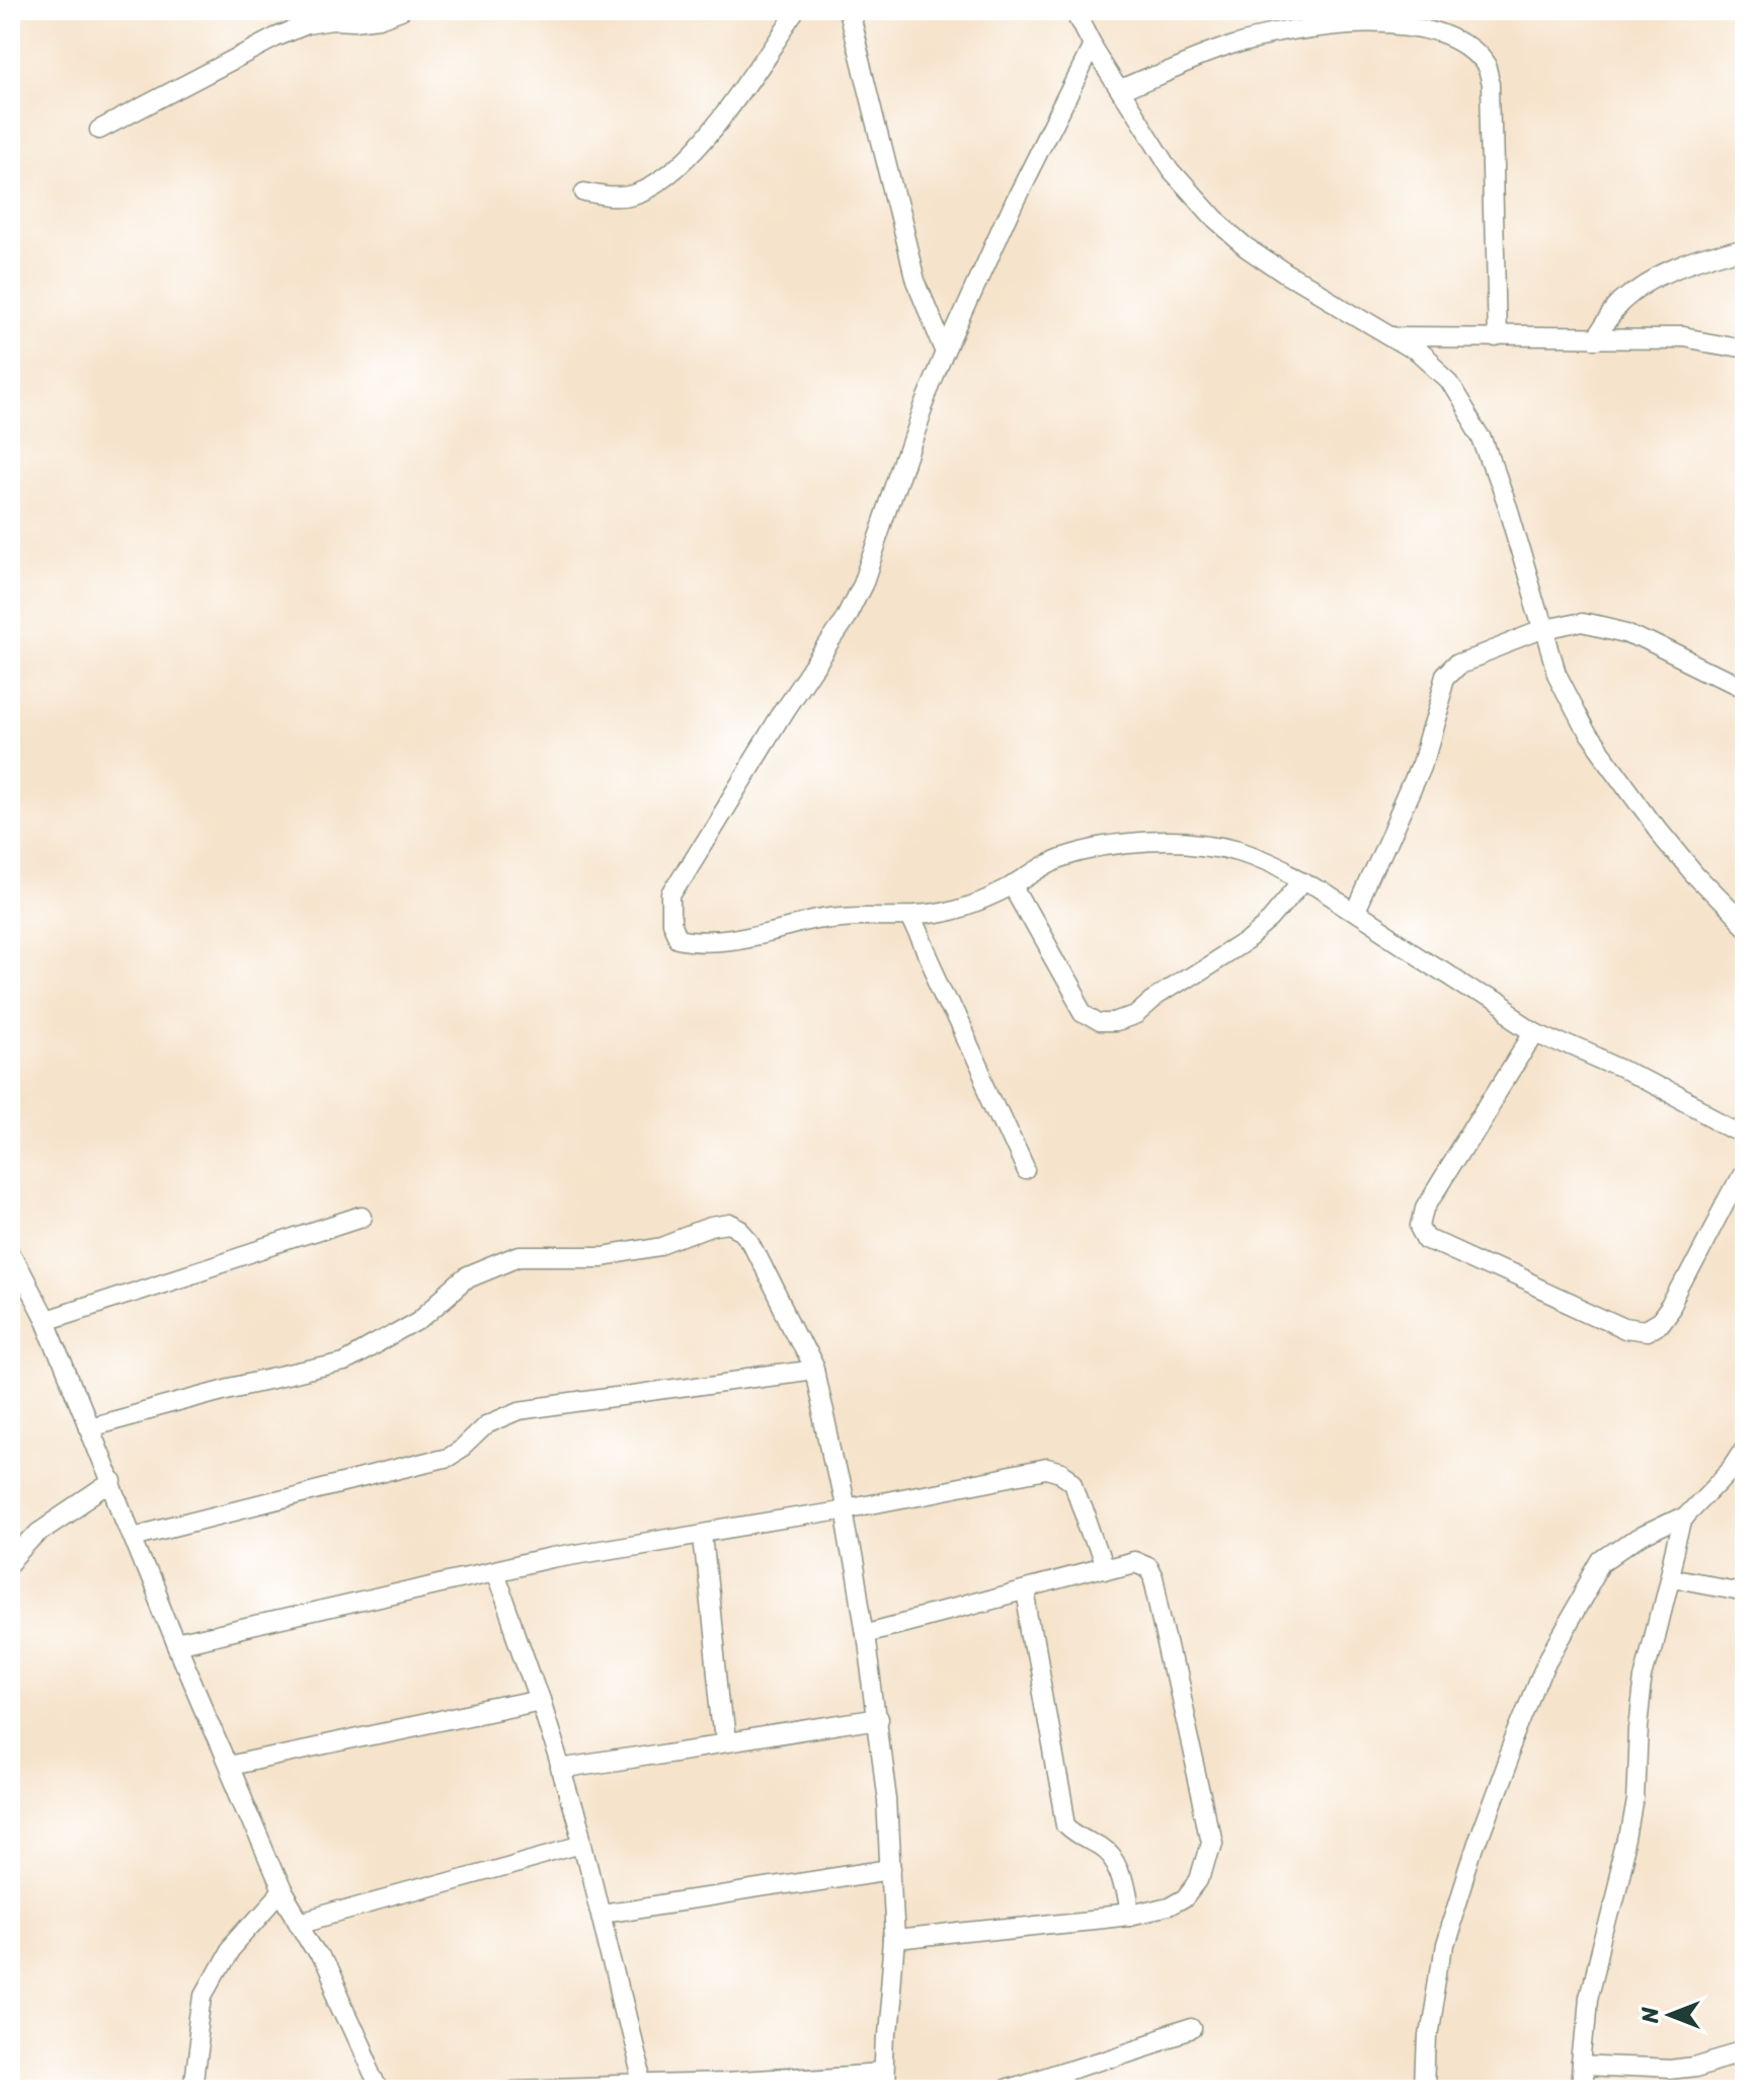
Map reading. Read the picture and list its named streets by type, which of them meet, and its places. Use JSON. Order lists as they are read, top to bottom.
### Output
{
  "north": "left"
}
